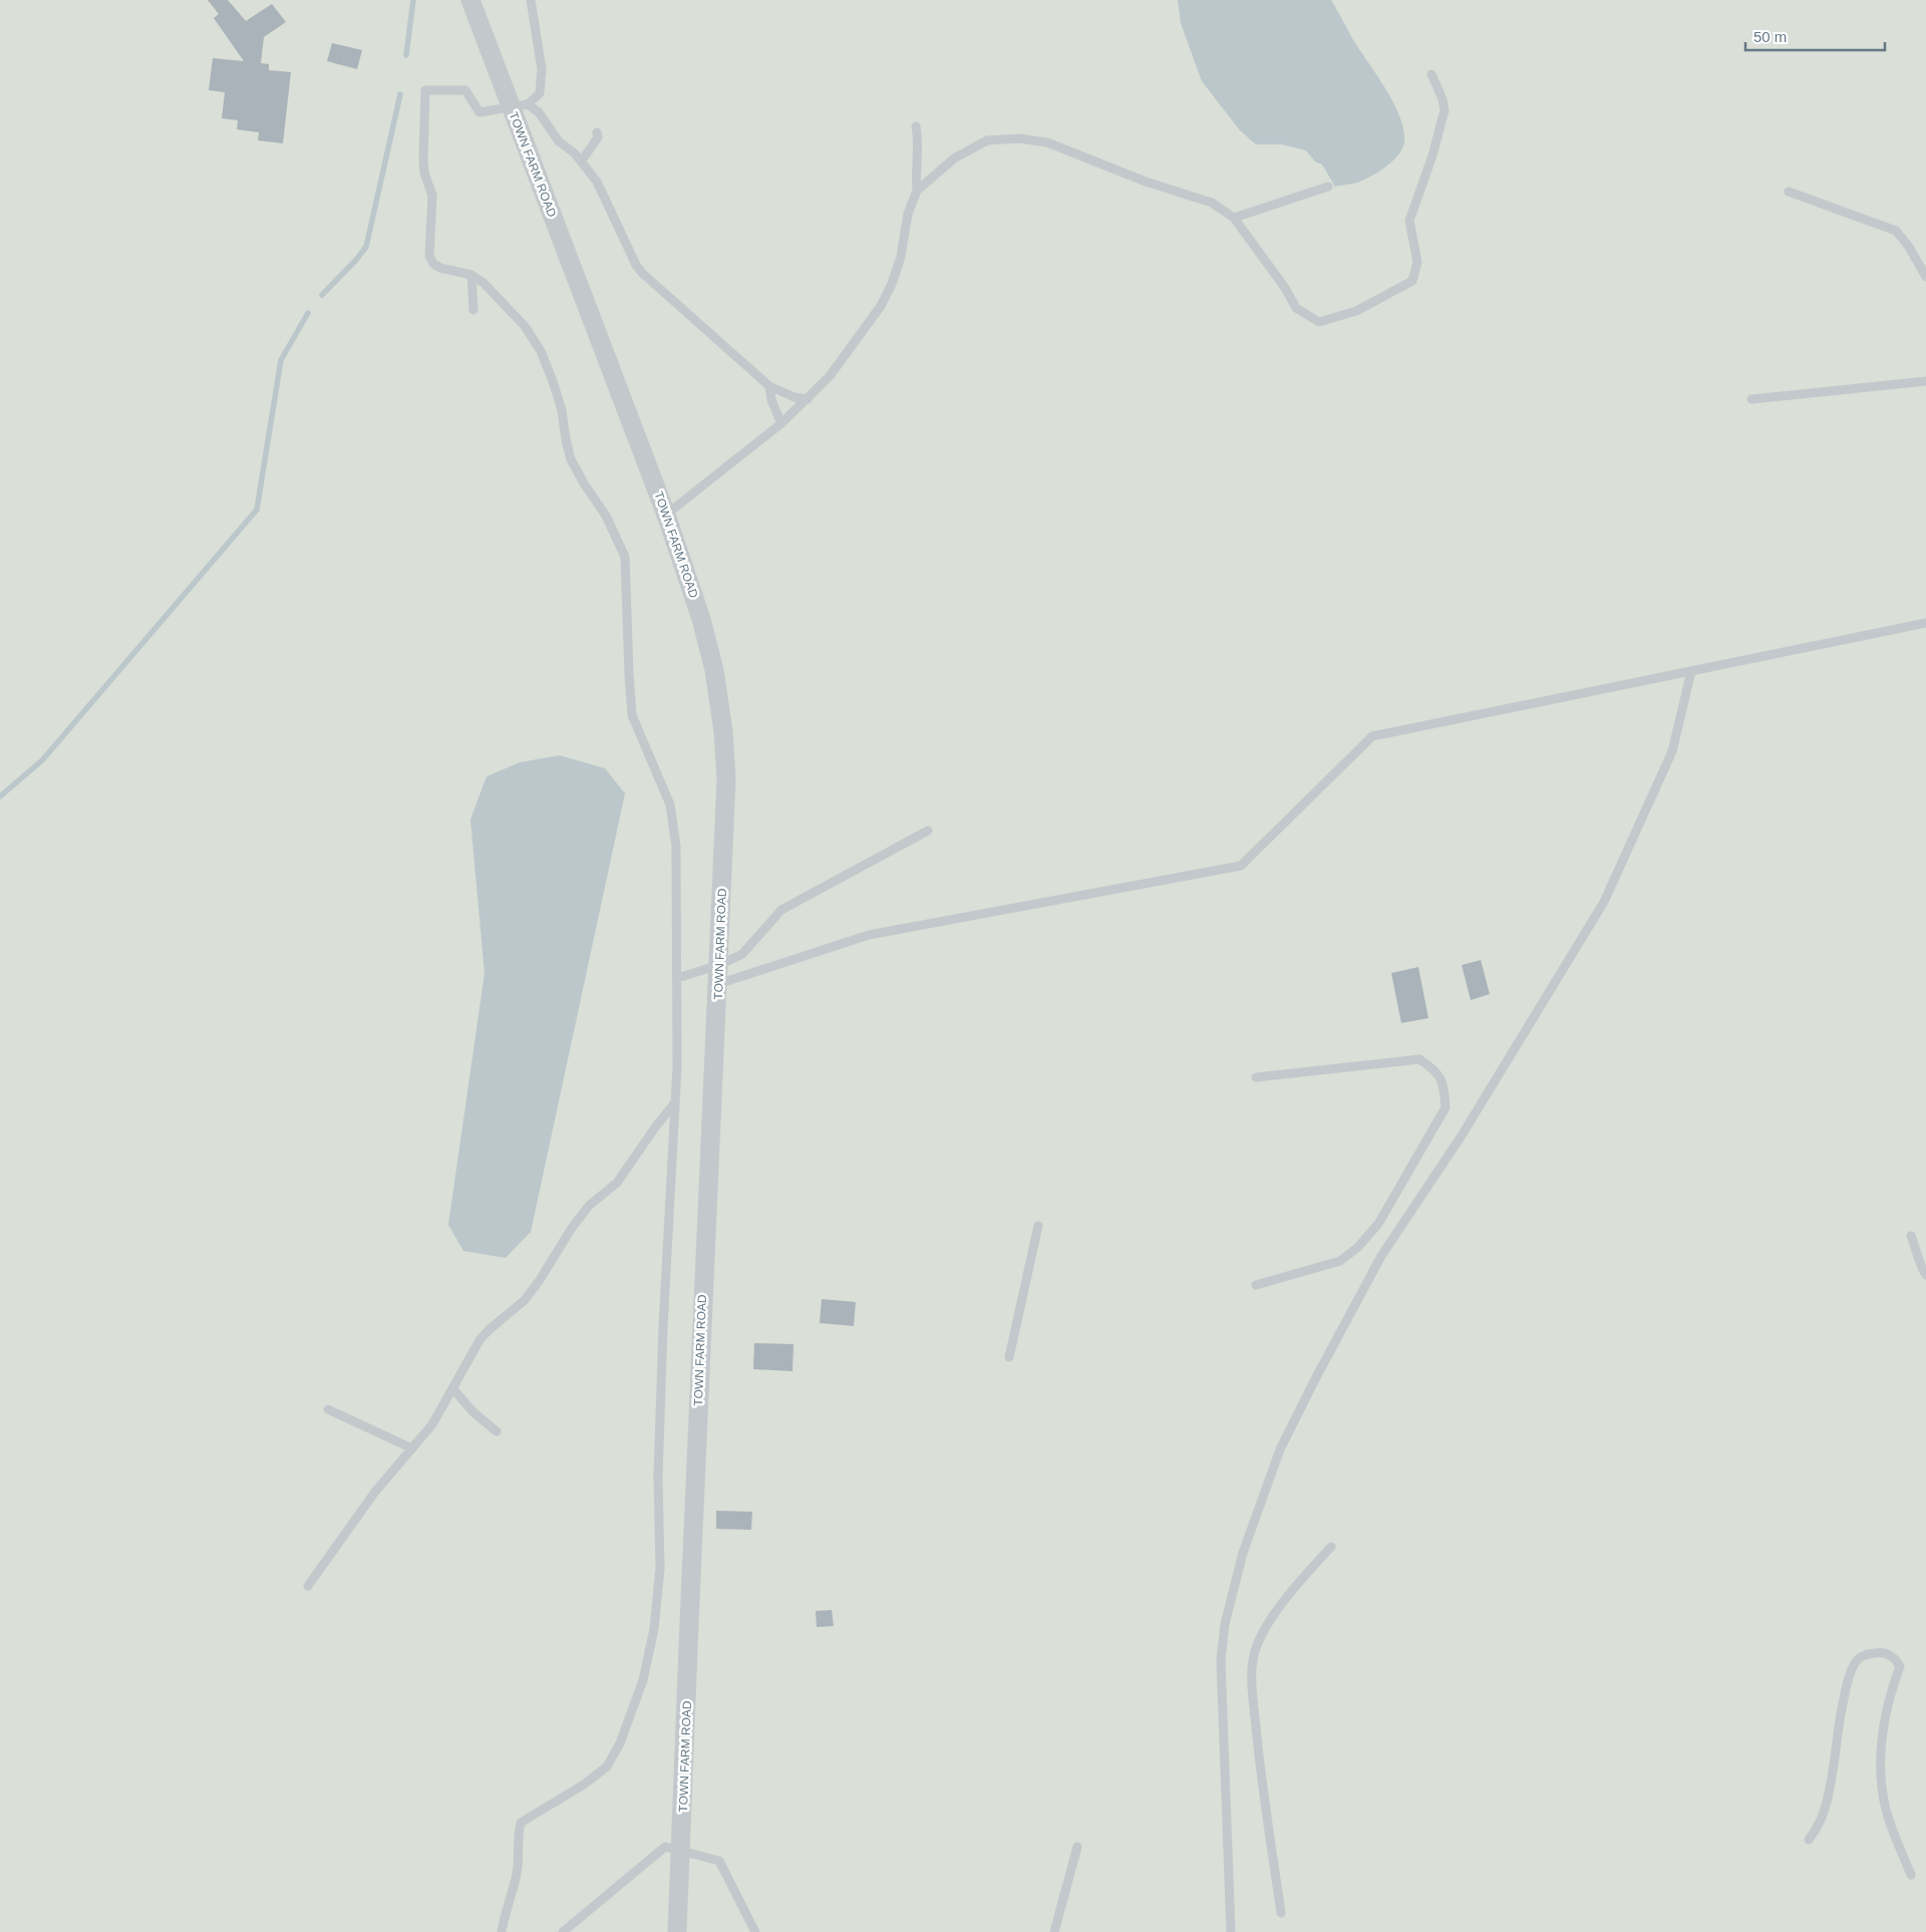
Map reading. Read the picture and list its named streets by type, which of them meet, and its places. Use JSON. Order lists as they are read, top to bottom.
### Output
{
  "streets": {
    "street": ["TOWN FARM ROAD"]
  },
  "scale_bar": "50 m"
}
